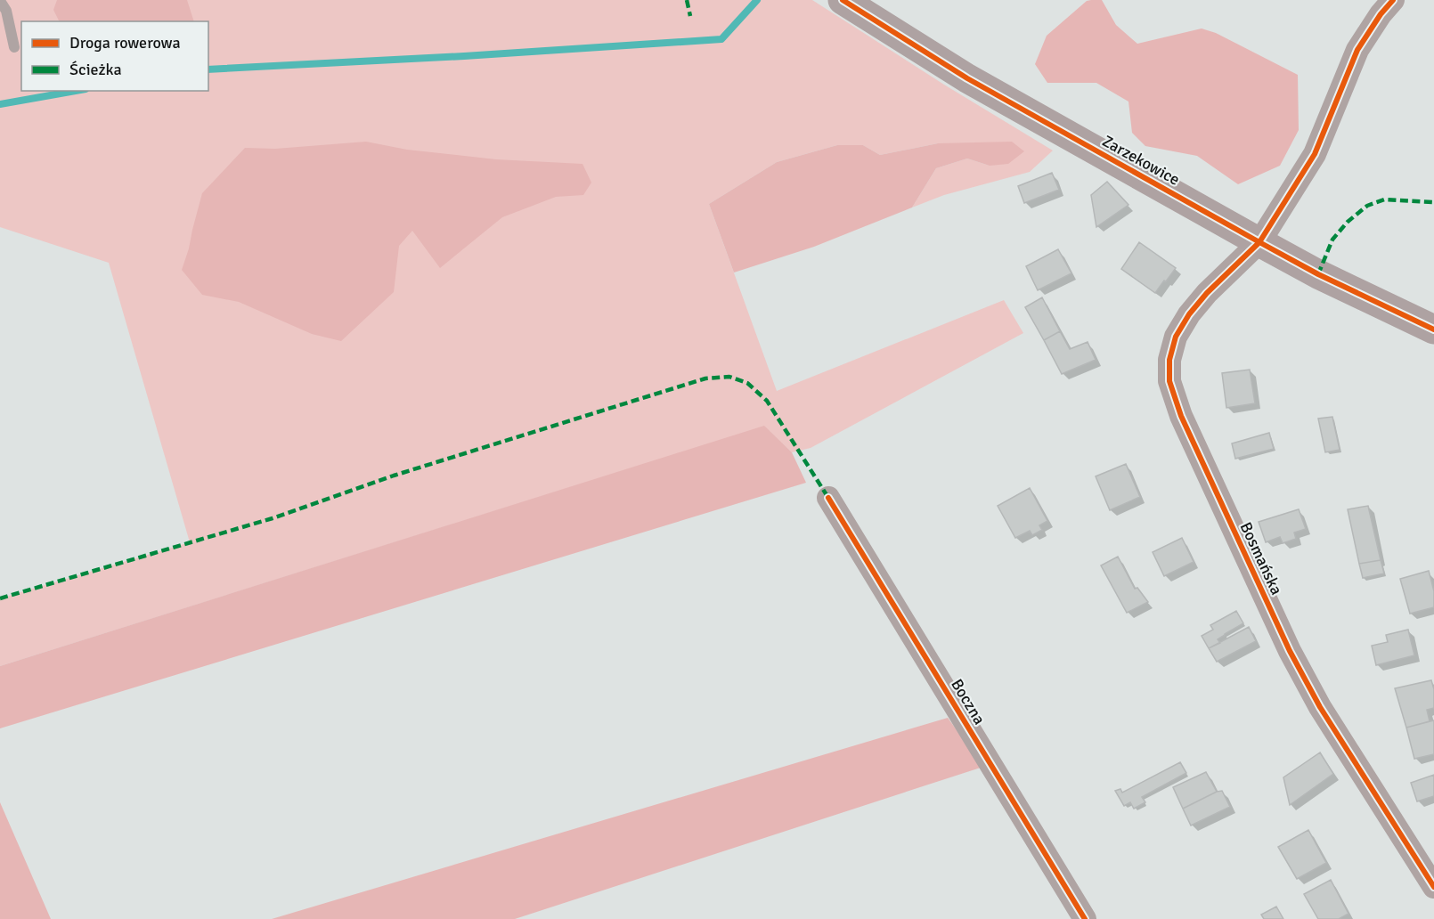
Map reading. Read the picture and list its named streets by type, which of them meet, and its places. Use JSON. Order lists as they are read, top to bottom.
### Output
{
  "streets": {
    "street": ["Zarzekowice", "Bosmańska", "Boczna"]
  },
  "crossings": [
    ["Zarzekowice", "Bosmańska"]
  ],
  "legend": ["Droga rowerowa", "Ścieżka"]
}
